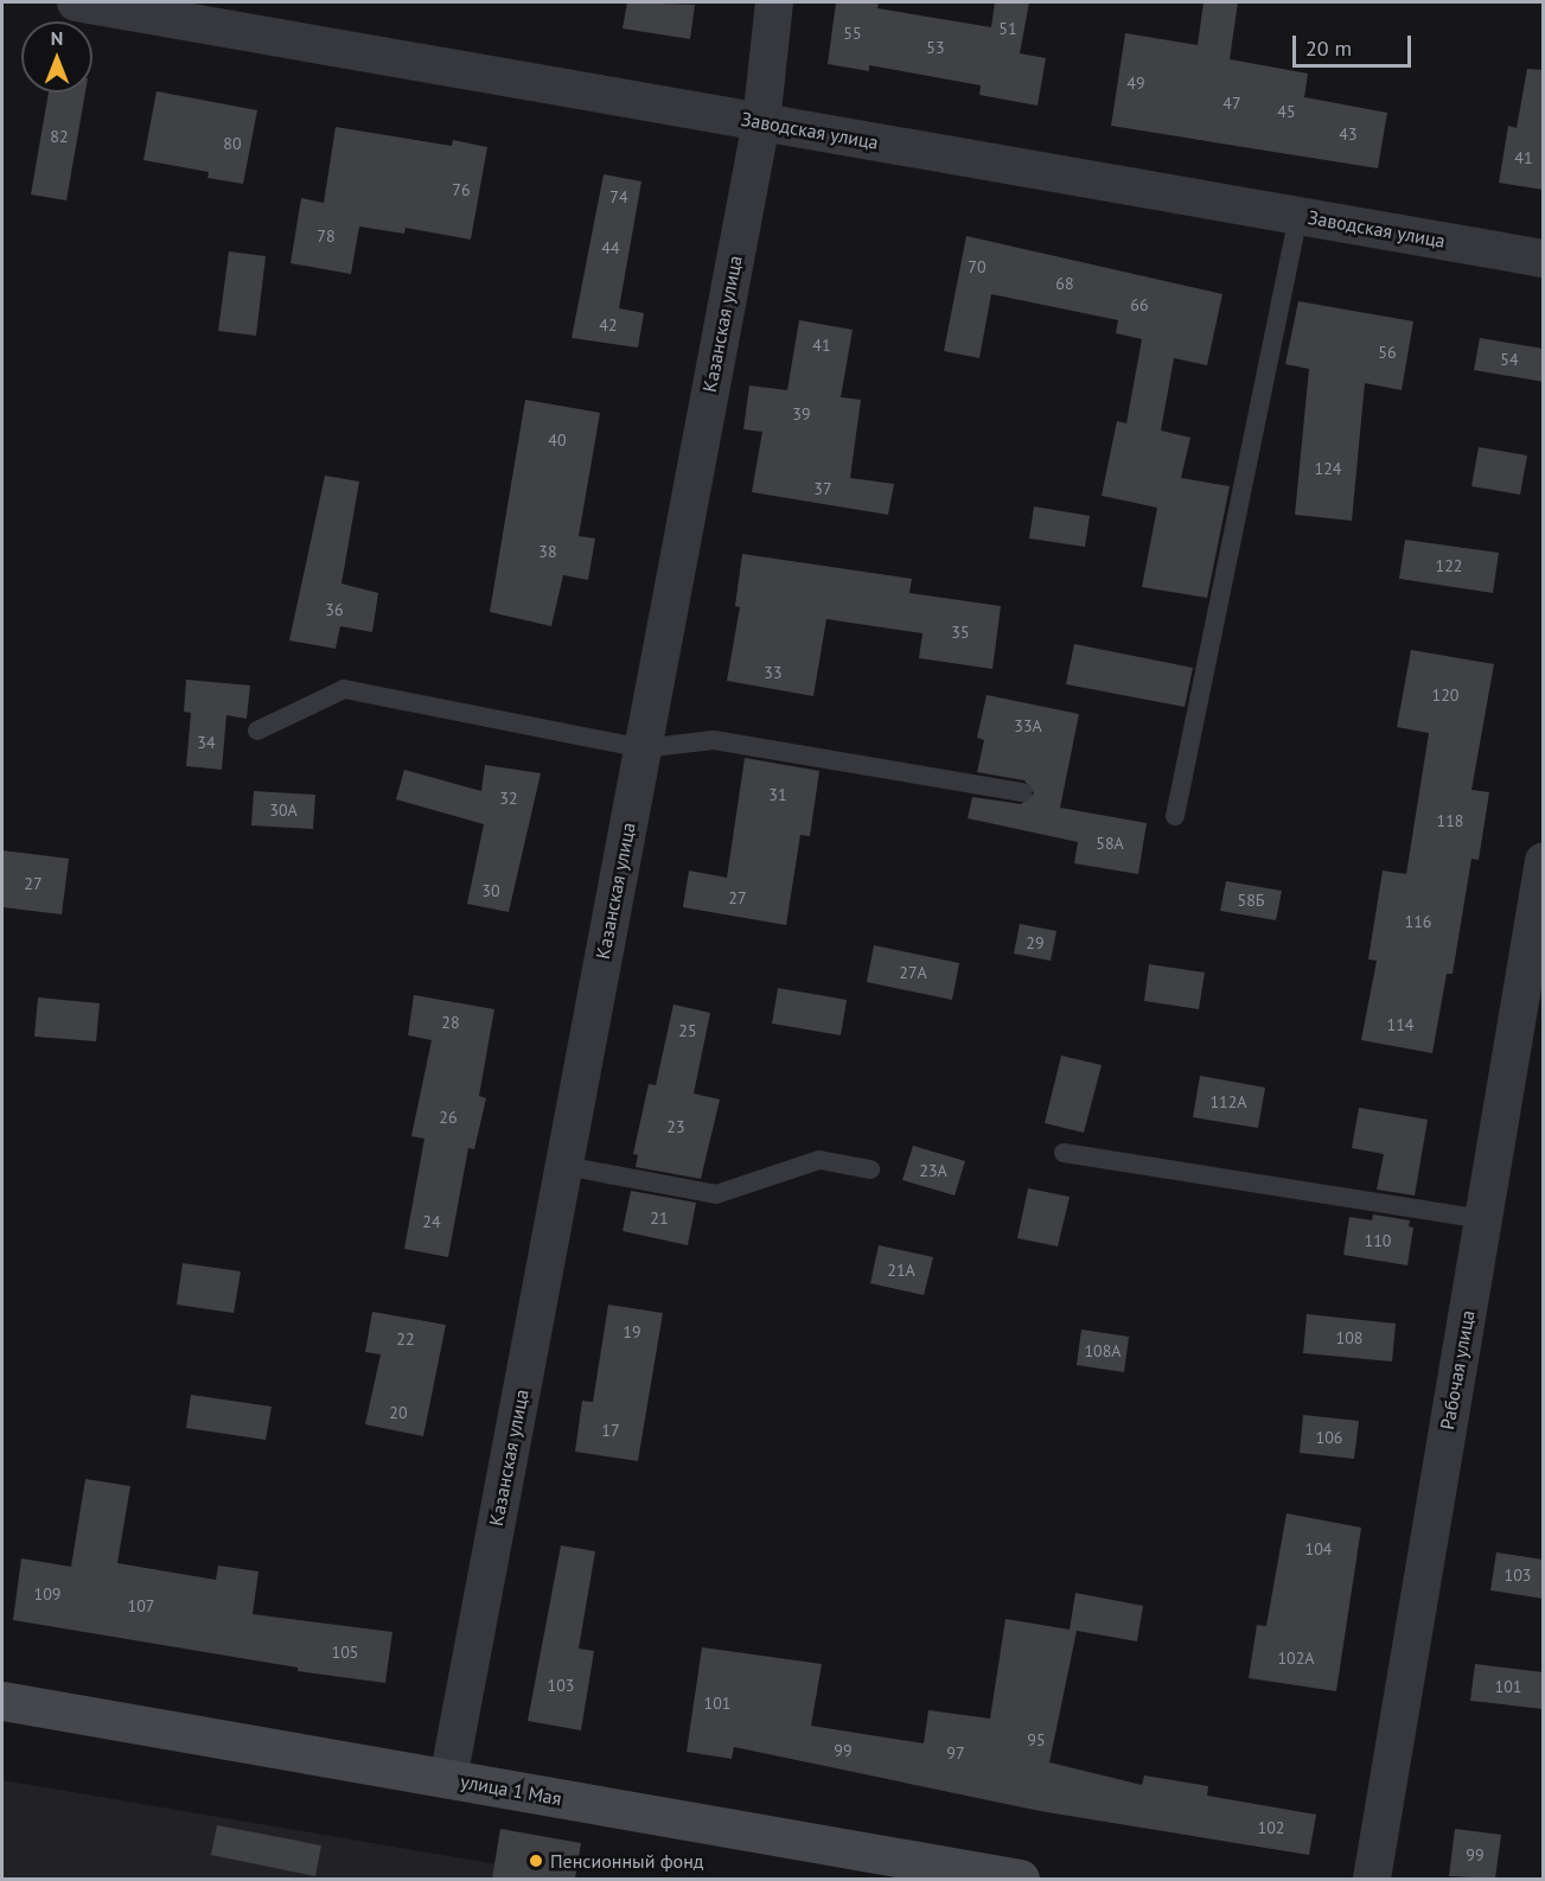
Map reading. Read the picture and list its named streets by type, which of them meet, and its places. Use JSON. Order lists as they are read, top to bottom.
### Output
{
  "streets": {
    "main road": ["улица 1 Мая"],
    "street": ["Заводская улица", "Казанская улица", "Рабочая улица"]
  },
  "crossings": [
    ["Заводская улица", "Казанская улица"],
    ["Казанская улица", "улица 1 Мая"]
  ],
  "places": ["Пенсионный фонд"],
  "house_numbers": [
    "51",
    "55",
    "53",
    "49",
    "47",
    "45",
    "43",
    "82",
    "80",
    "41",
    "76",
    "74",
    "78",
    "44",
    "70",
    "68",
    "66",
    "42",
    "41",
    "56",
    "54",
    "39",
    "40",
    "124",
    "37",
    "38",
    "122",
    "36",
    "35",
    "33",
    "120",
    "33А",
    "34",
    "31",
    "32",
    "30А",
    "118",
    "58А",
    "27",
    "30",
    "27",
    "58Б",
    "116",
    "29",
    "27А",
    "28",
    "114",
    "25",
    "112А",
    "26",
    "23",
    "23А",
    "21",
    "24",
    "110",
    "21А",
    "19",
    "108",
    "22",
    "108А",
    "20",
    "17",
    "106",
    "104",
    "103",
    "109",
    "107",
    "105",
    "102А",
    "103",
    "101",
    "101",
    "95",
    "99",
    "97",
    "102",
    "99"
  ],
  "scale_bar": "20 m",
  "north": "top"
}
